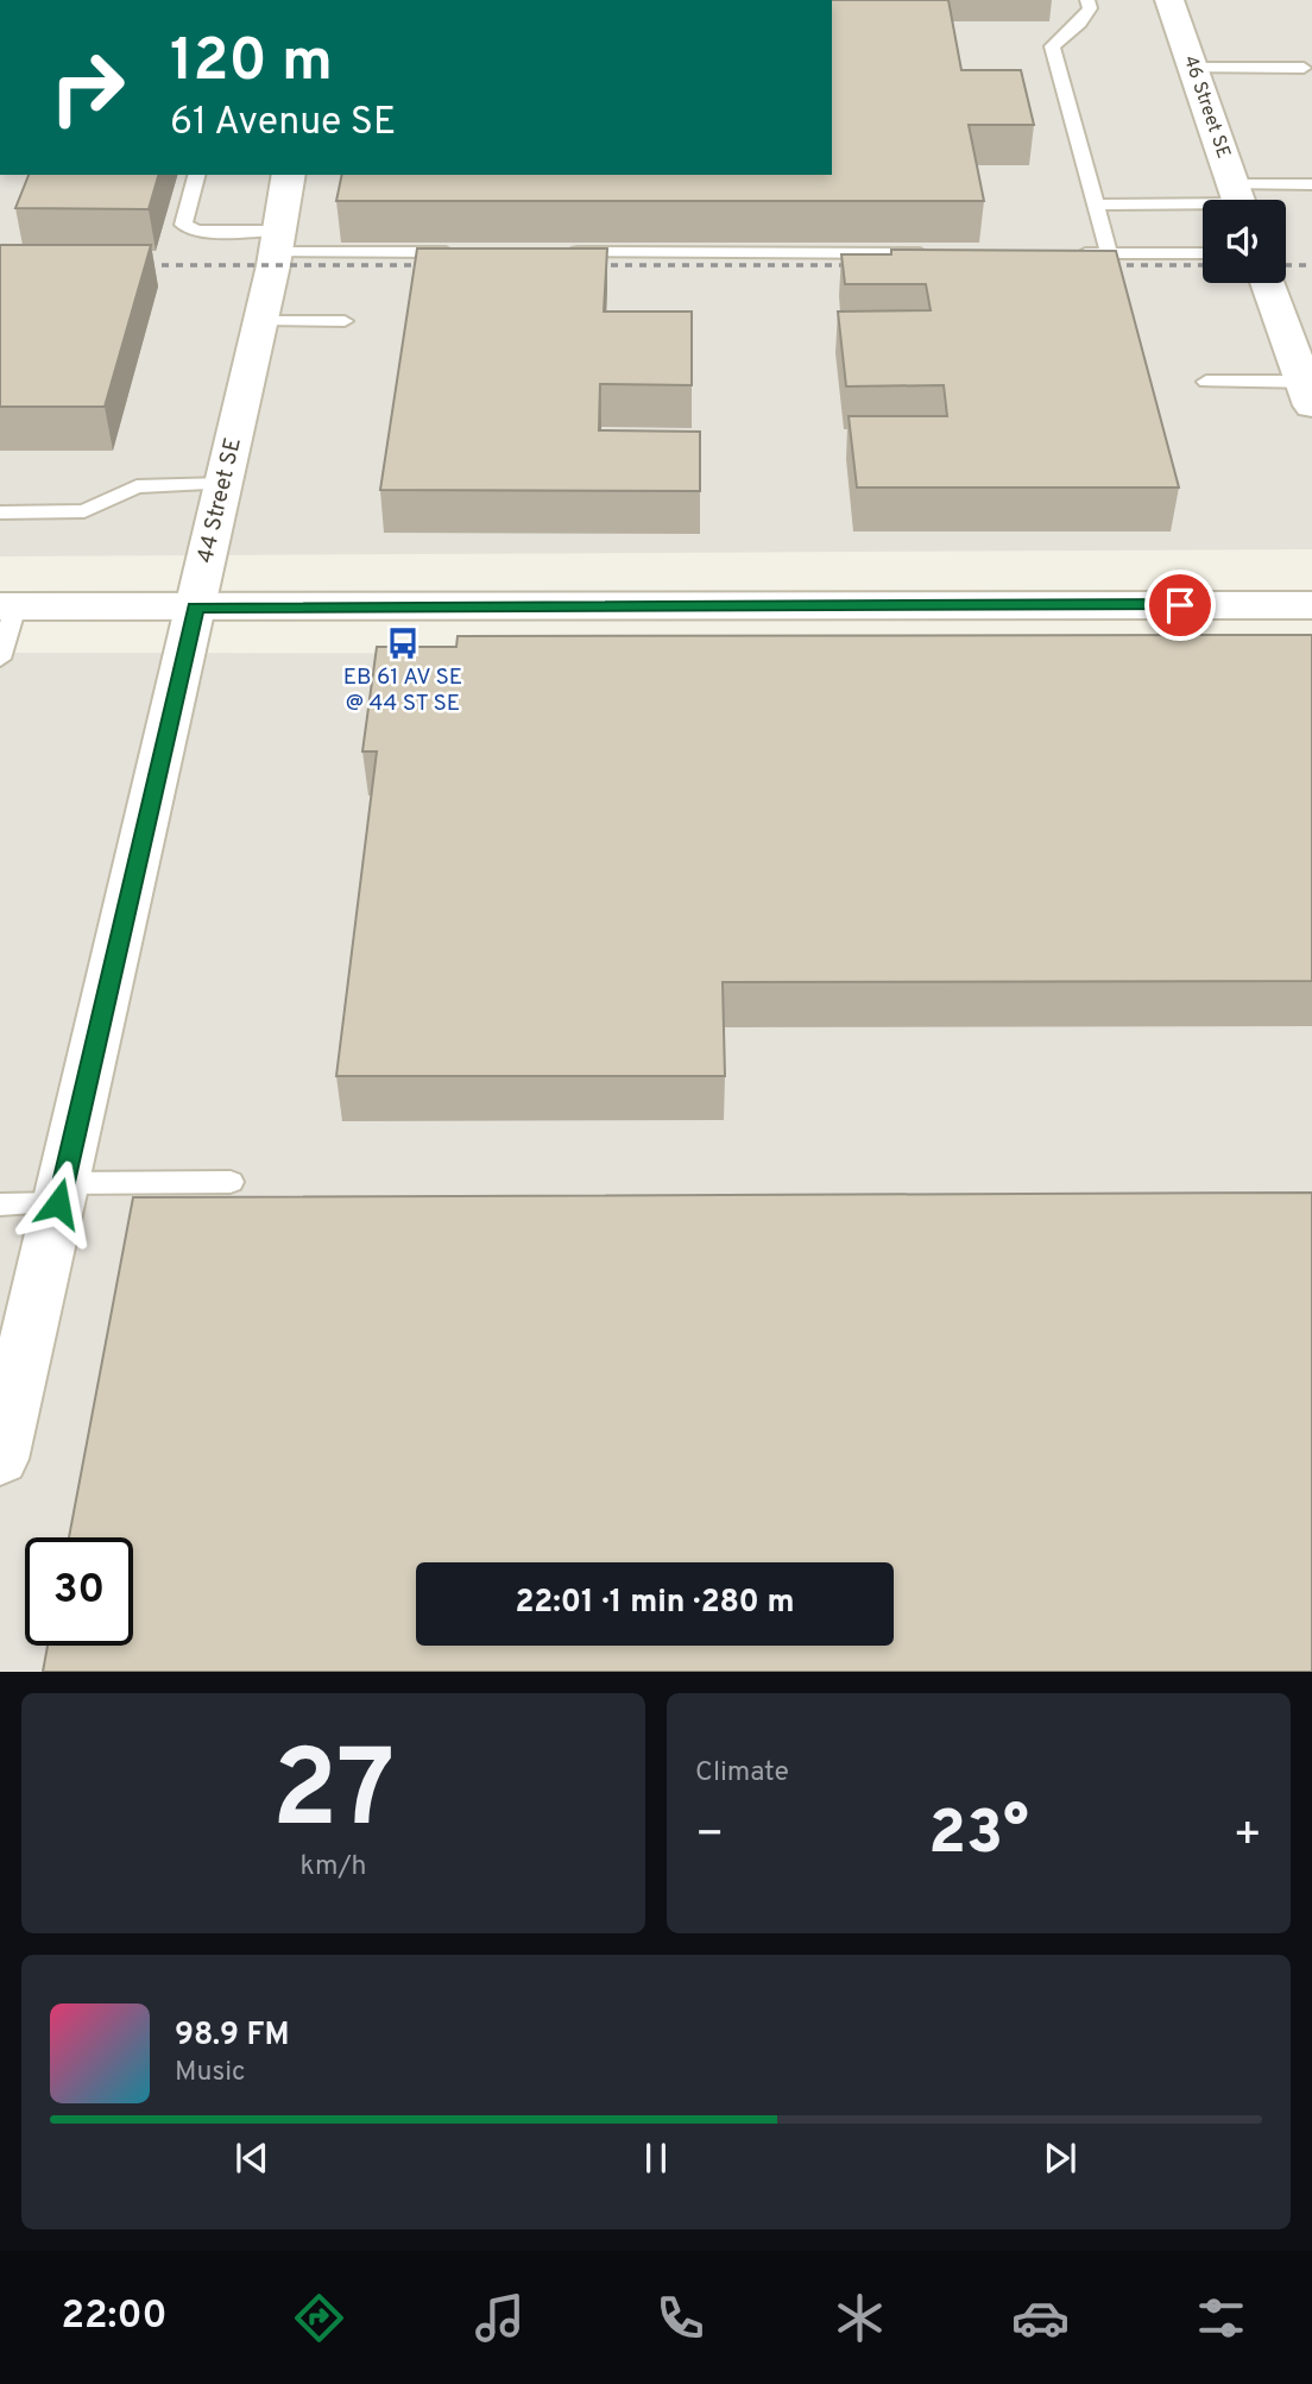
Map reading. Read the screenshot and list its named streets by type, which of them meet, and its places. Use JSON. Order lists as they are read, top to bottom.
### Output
{
  "streets": {
    "street": ["46 Street SE", "44 Street SE"]
  },
  "places": {
    "bus stop": ["EB 61 AV SE @ 44 ST SE"]
  },
  "page": {
    "turn": ["120 m", "61 Avenue SE"],
    "limit": "30",
    "trip": "22:01 · 1 min · 280 m",
    "tile": [
      ["27", "km/h"],
      "Climate"
    ],
    "heat": ["−", "23°", "+"],
    "song": ["98.9 FM", "Music"],
    "tabs": "22:00"
  }
}
